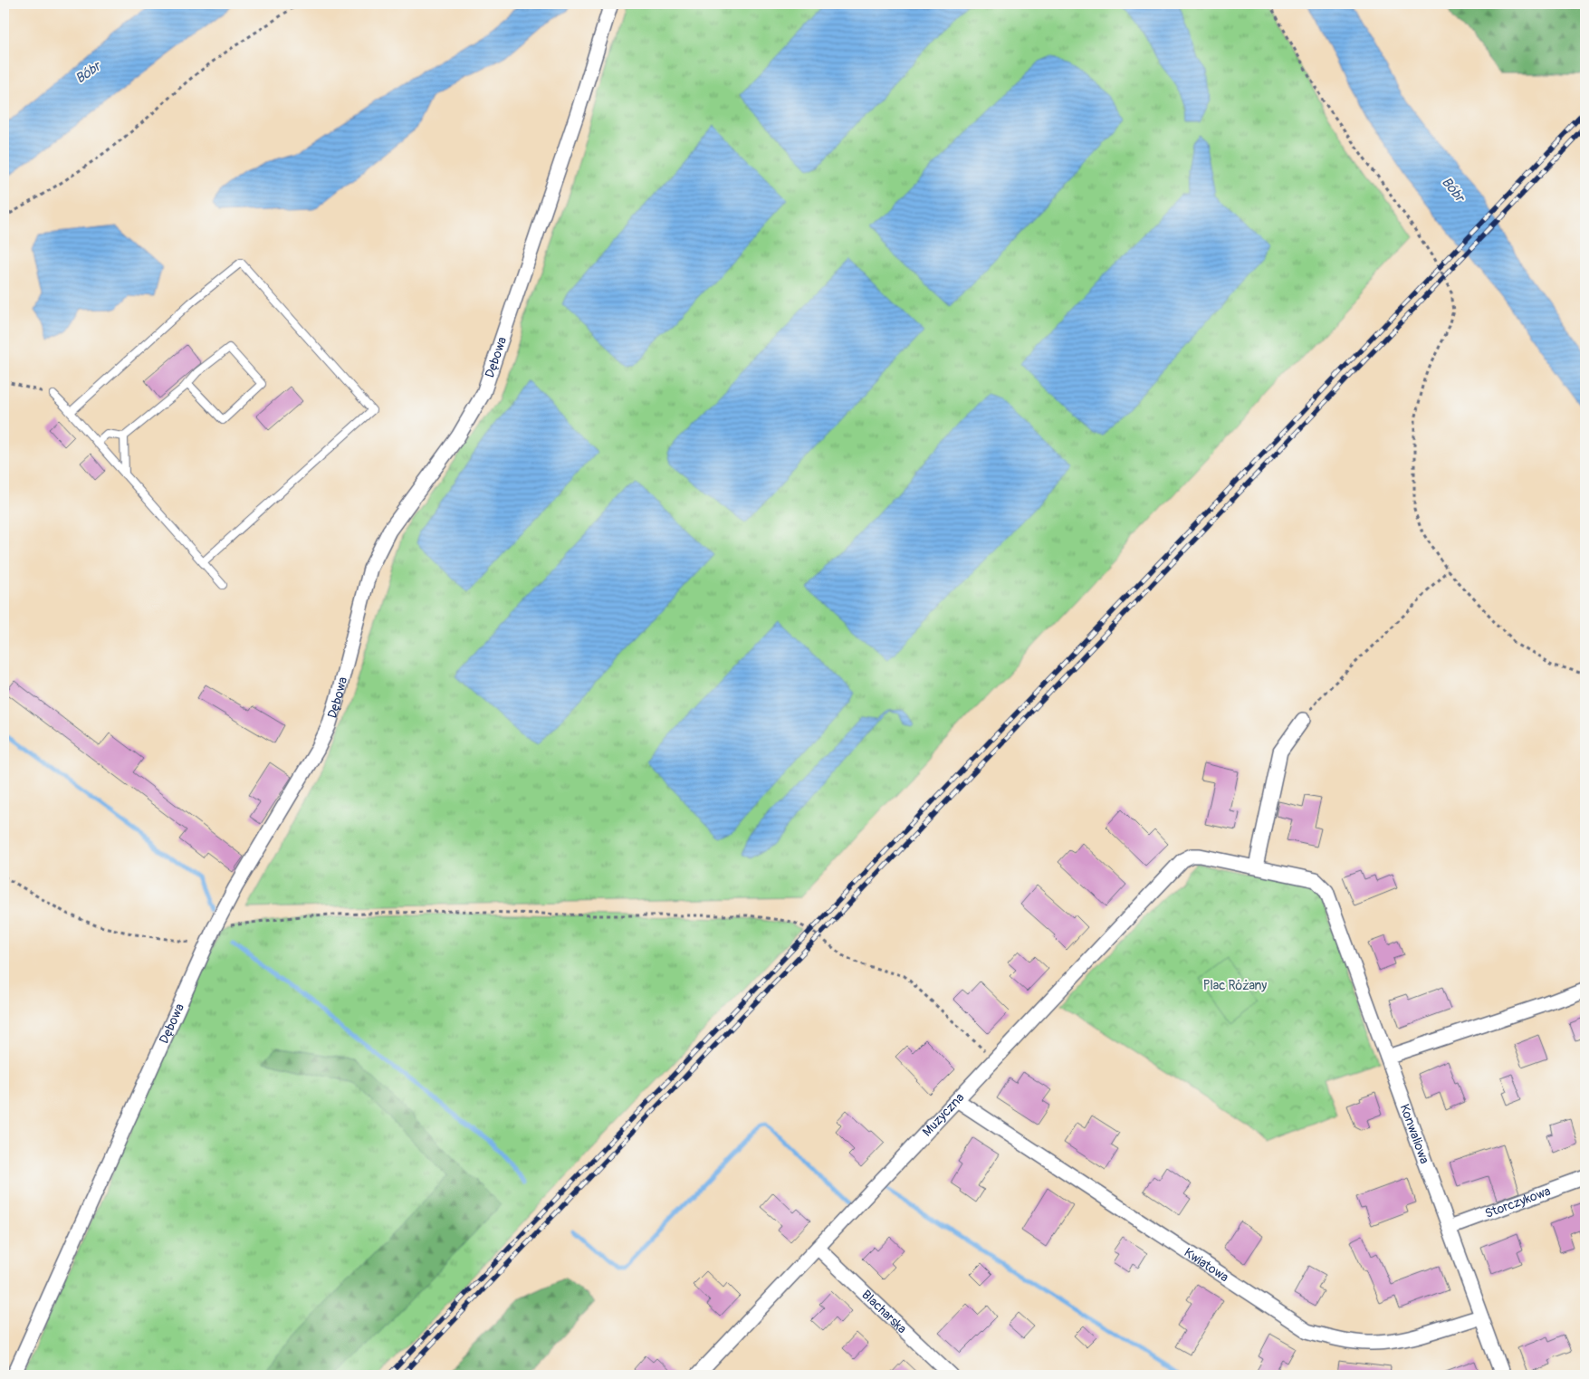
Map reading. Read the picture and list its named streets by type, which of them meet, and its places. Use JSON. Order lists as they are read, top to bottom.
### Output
{
  "streets": {
    "street": [
      "Dębowa",
      "Muzyczna",
      "Konwaliowa",
      "Storczykowa",
      "Kwiatowa",
      "Blacharska"
    ]
  },
  "crossings": [
    ["Muzyczna", "Konwaliowa"],
    ["Muzyczna", "Kwiatowa"],
    ["Muzyczna", "Blacharska"],
    ["Konwaliowa", "Storczykowa"],
    ["Konwaliowa", "Kwiatowa"]
  ],
  "water": ["Bóbr"],
  "parks": ["Plac Różany"]
}
